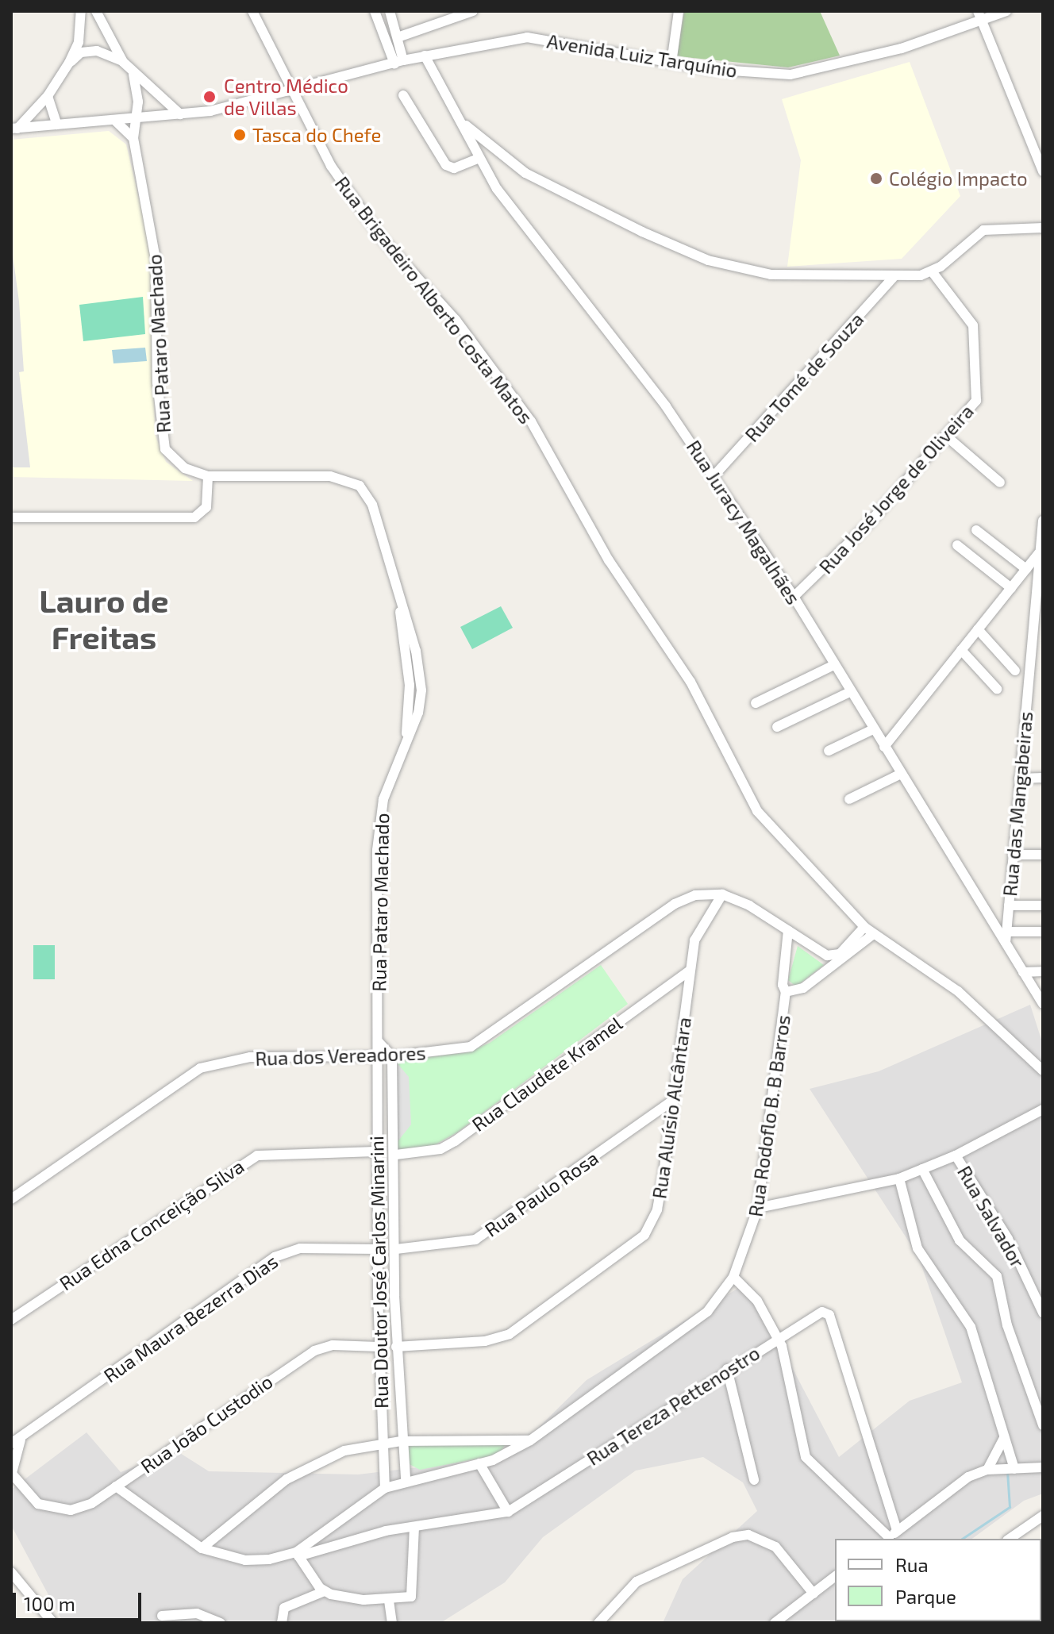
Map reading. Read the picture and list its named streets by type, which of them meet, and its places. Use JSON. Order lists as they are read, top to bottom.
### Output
{
  "streets": {
    "street": [
      "Avenida Luiz Tarquínio",
      "Rua Brigadeiro Alberto Costa Matos",
      "Rua Pataro Machado",
      "Rua Tomé de Souza",
      "Rua José Jorge de Oliveira",
      "Rua Juracy Magalhães",
      "Rua das Mangabeiras",
      "Rua dos Vereadores",
      "Rua Claudete Kramel",
      "Rua Aluísio Alcântara",
      "Rua Rodoflo B. B Barros",
      "Rua Paulo Rosa",
      "Rua Salvador",
      "Rua Edna Conceição Silva",
      "Rua Doutor José Carlos Minarini",
      "Rua Maura Bezerra Dias",
      "Rua Tereza Pettenostro",
      "Rua João Custodio"
    ]
  },
  "crossings": [
    ["Avenida Luiz Tarquínio", "Rua Brigadeiro Alberto Costa Matos"],
    ["Avenida Luiz Tarquínio", "Rua Pataro Machado"],
    ["Avenida Luiz Tarquínio", "Rua Juracy Magalhães"],
    ["Rua Pataro Machado", "Rua dos Vereadores"],
    ["Rua Pataro Machado", "Rua Doutor José Carlos Minarini"],
    ["Rua Tomé de Souza", "Rua Juracy Magalhães"],
    ["Rua José Jorge de Oliveira", "Rua Juracy Magalhães"],
    ["Rua Juracy Magalhães", "Rua das Mangabeiras"],
    ["Rua dos Vereadores", "Rua Aluísio Alcântara"],
    ["Rua dos Vereadores", "Rua Doutor José Carlos Minarini"],
    ["Rua Claudete Kramel", "Rua Aluísio Alcântara"],
    ["Rua Claudete Kramel", "Rua Doutor José Carlos Minarini"],
    ["Rua Aluísio Alcântara", "Rua Paulo Rosa"],
    ["Rua Aluísio Alcântara", "Rua Doutor José Carlos Minarini"],
    ["Rua Rodoflo B. B Barros", "Rua Doutor José Carlos Minarini"],
    ["Rua Rodoflo B. B Barros", "Rua Tereza Pettenostro"],
    ["Rua Paulo Rosa", "Rua Doutor José Carlos Minarini"],
    ["Rua Edna Conceição Silva", "Rua Doutor José Carlos Minarini"],
    ["Rua Doutor José Carlos Minarini", "Rua Maura Bezerra Dias"],
    ["Rua Doutor José Carlos Minarini", "Rua João Custodio"],
    ["Rua Maura Bezerra Dias", "Rua João Custodio"],
    ["Rua Tereza Pettenostro", "Rua João Custodio"]
  ],
  "districts": ["Lauro de Freitas"],
  "places": ["Centro Médico de Villas", "Tasca do Chefe", "Colégio Impacto"],
  "legend": ["Rua", "Parque"],
  "scale_bar": "100 m"
}
